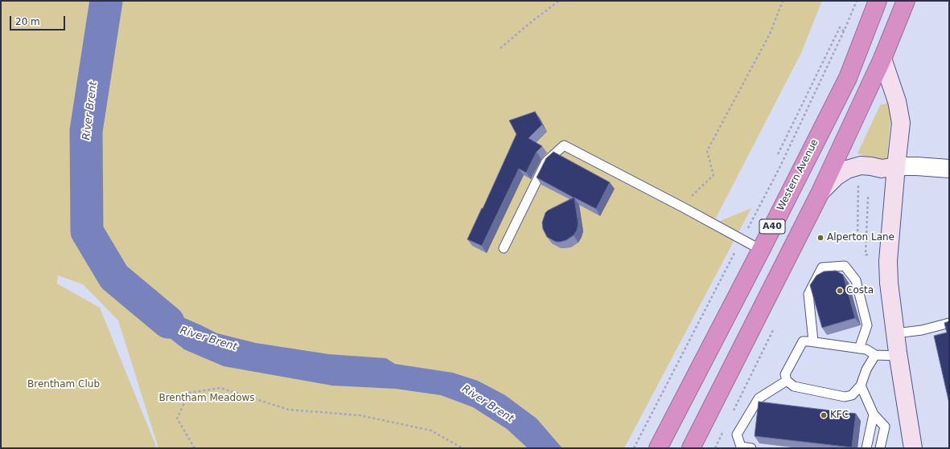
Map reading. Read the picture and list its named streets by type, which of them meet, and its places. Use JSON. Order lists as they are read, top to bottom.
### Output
{
  "streets": {
    "highway": ["Western Avenue", "A40"]
  },
  "water": ["River Brent"],
  "parks": ["Brentham Club", "Brentham Meadows"],
  "places": ["Alperton Lane", "Costa", "KFC"],
  "scale_bar": "20 m"
}
